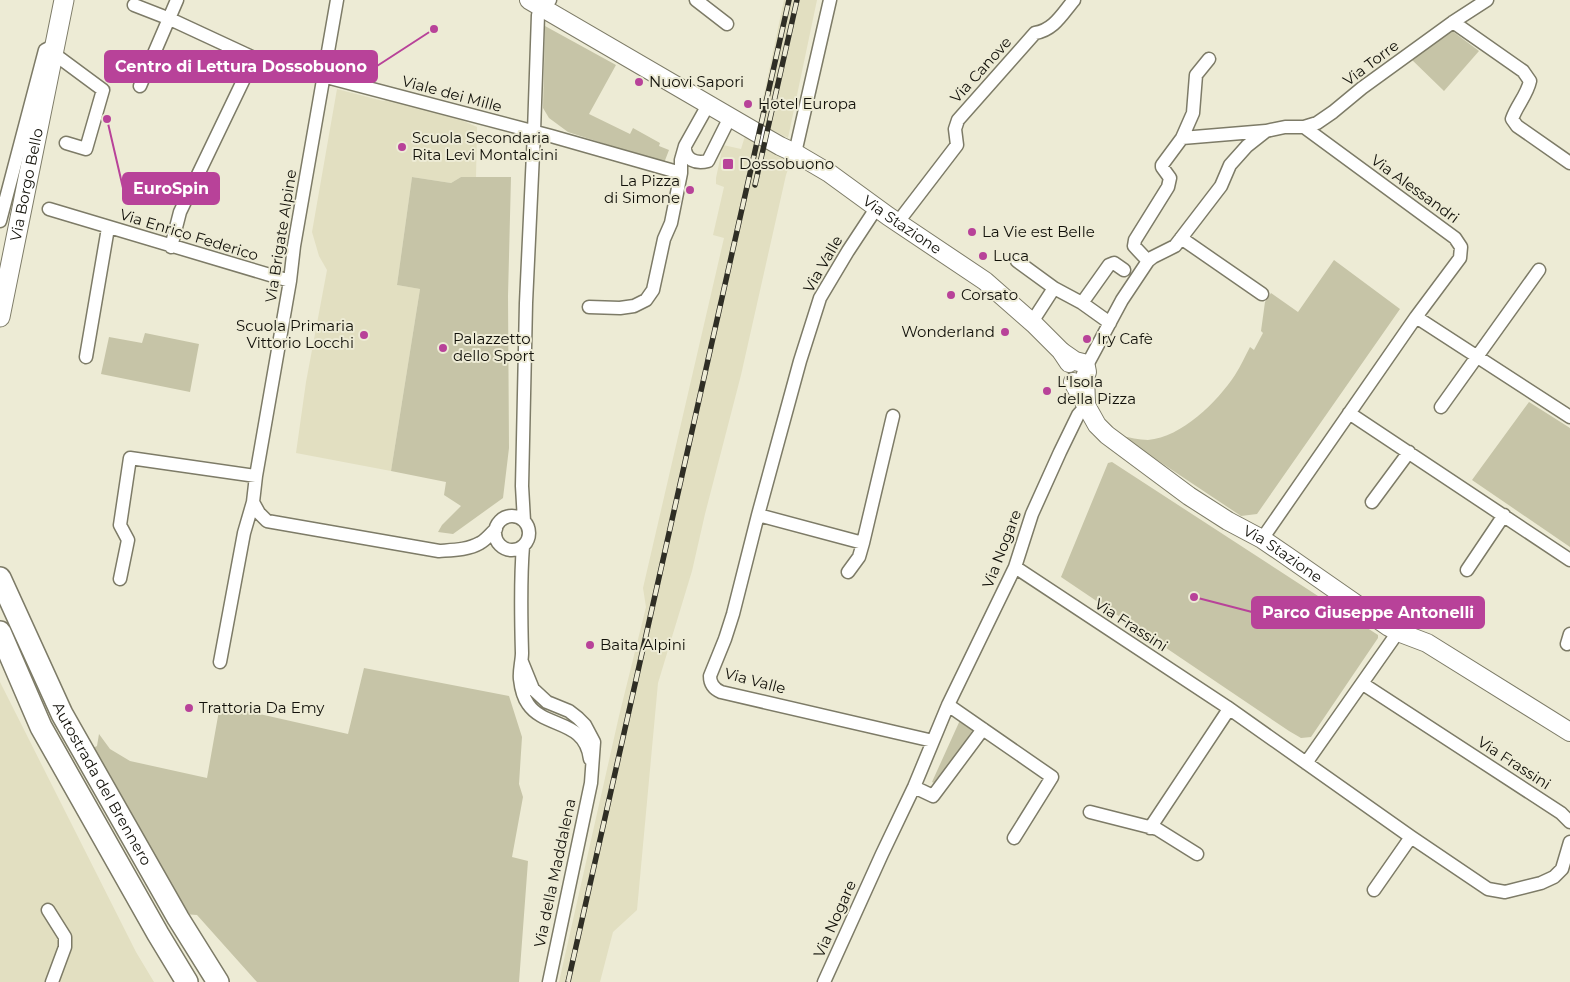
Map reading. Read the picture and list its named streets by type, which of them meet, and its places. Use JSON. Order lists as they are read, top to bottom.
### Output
{
  "streets": {
    "highway": ["Autostrada del Brennero"],
    "main road": ["Via Borgo Bello"],
    "street": [
      "Via Torre",
      "Via Canove",
      "Viale dei Mille",
      "Via Alessandri",
      "Via Stazione",
      "Via Enrico Federico",
      "Via Brigate Alpine",
      "Via Valle",
      "Via Nogare",
      "Via Frassini",
      "Via della Maddalena"
    ]
  },
  "crossings": [
    ["Via Torre", "Via Alessandri"],
    ["Via Torre", "Via Stazione"],
    ["Via Canove", "Via Stazione"],
    ["Viale dei Mille", "Via Brigate Alpine"],
    ["Viale dei Mille", "Via della Maddalena"],
    ["Via Alessandri", "Via Stazione"],
    ["Via Stazione", "Via Valle"],
    ["Via Stazione", "Via Nogare"],
    ["Via Stazione", "Via della Maddalena"],
    ["Via Enrico Federico", "Via Brigate Alpine"],
    ["Via Valle", "Via Nogare"],
    ["Via Nogare", "Via Frassini"]
  ],
  "places": {
    "other": [
      "Centro di Lettura Dossobuono",
      "Nuovi Sapori",
      "Hotel Europa",
      "EuroSpin",
      "Scuola Secondaria Rita Levi Montalcini",
      "La Pizza di Simone",
      "La Vie est Belle",
      "Luca",
      "Corsato",
      "Wonderland",
      "Scuola Primaria Vittorio Locchi",
      "Iry Cafè",
      "Palazzetto dello Sport",
      "L'Isola della Pizza",
      "Parco Giuseppe Antonelli",
      "Baita Alpini",
      "Trattoria Da Emy"
    ],
    "transit": ["Dossobuono"]
  }
}
